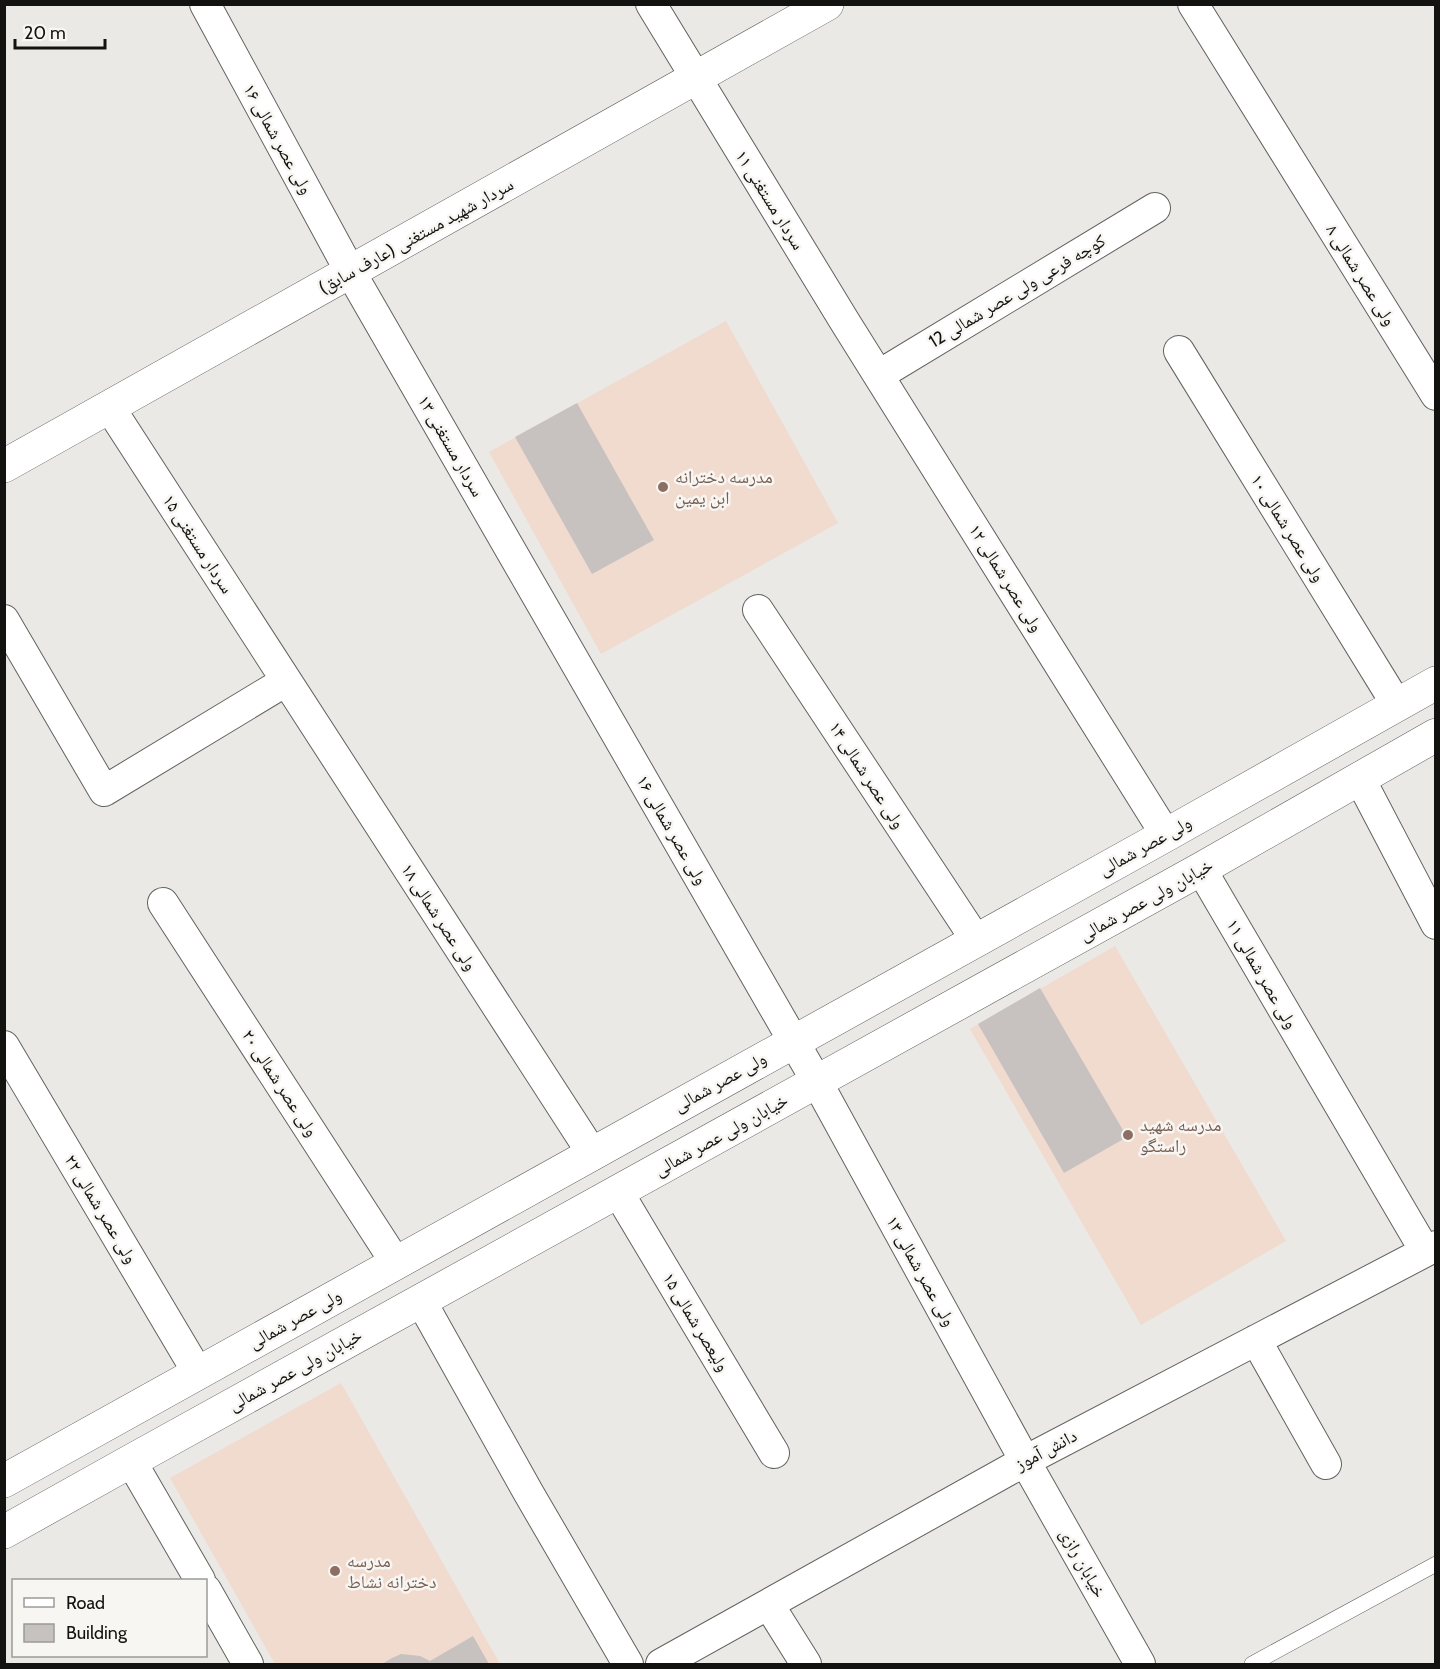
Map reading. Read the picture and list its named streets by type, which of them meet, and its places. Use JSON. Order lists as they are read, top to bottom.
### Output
{
  "streets": {
    "street": [
      "ولی عصر شمالی ۱۶",
      "سردار مستغنی ۱۱",
      "سردار شهید مستغنی (عارف سابق)",
      "ولی عصر شمالی ۸",
      "کوچه فرعی ولی عصر شمالی 12",
      "سردار مستغنی ۱۳",
      "ولی عصر شمالی ۱۰",
      "سردار مستغنی ۱۵",
      "ولی عصر شمالی ۱۲",
      "ولی عصر شمالی ۱۴",
      "ولی عصر شمالی",
      "خیابان ولی عصر شمالی",
      "ولی عصر شمالی ۱۸",
      "ولی عصر شمالی ۱۱",
      "ولی عصر شمالی ۲۰",
      "ولی عصر شمالی ۲۲",
      "ولی عصر شمالی ۱۳",
      "ولیعصر شمالی ۱۵",
      "دانش آموز",
      "خیابان رازی"
    ]
  },
  "crossings": [
    ["ولی عصر شمالی ۱۶", "سردار شهید مستغنی (عارف سابق)"],
    ["ولی عصر شمالی ۱۶", "سردار مستغنی ۱۳"],
    ["ولی عصر شمالی ۱۶", "ولی عصر شمالی"],
    ["ولی عصر شمالی ۱۶", "خیابان ولی عصر شمالی"],
    ["ولی عصر شمالی ۱۶", "ولی عصر شمالی ۱۳"],
    ["سردار مستغنی ۱۱", "سردار شهید مستغنی (عارف سابق)"],
    ["سردار مستغنی ۱۱", "ولی عصر شمالی ۱۲"],
    ["سردار شهید مستغنی (عارف سابق)", "سردار مستغنی ۱۳"],
    ["سردار شهید مستغنی (عارف سابق)", "سردار مستغنی ۱۵"],
    ["کوچه فرعی ولی عصر شمالی 12", "ولی عصر شمالی ۱۲"],
    ["ولی عصر شمالی ۱۰", "ولی عصر شمالی"],
    ["سردار مستغنی ۱۵", "ولی عصر شمالی ۱۸"],
    ["ولی عصر شمالی ۱۲", "ولی عصر شمالی"],
    ["ولی عصر شمالی ۱۴", "ولی عصر شمالی"],
    ["ولی عصر شمالی", "ولی عصر شمالی ۱۸"],
    ["ولی عصر شمالی", "ولی عصر شمالی ۲۰"],
    ["ولی عصر شمالی", "ولی عصر شمالی ۲۲"],
    ["خیابان ولی عصر شمالی", "ولی عصر شمالی ۱۱"],
    ["خیابان ولی عصر شمالی", "ولی عصر شمالی ۱۳"],
    ["خیابان ولی عصر شمالی", "ولیعصر شمالی ۱۵"],
    ["ولی عصر شمالی ۱۱", "دانش آموز"],
    ["ولی عصر شمالی ۱۳", "دانش آموز"],
    ["ولی عصر شمالی ۱۳", "خیابان رازی"],
    ["دانش آموز", "خیابان رازی"]
  ],
  "places": ["مدرسه دخترانه ابن یمین", "مدرسه شهید راستگو", "مدرسه دخترانه نشاط"],
  "legend": ["Road", "Building"],
  "scale_bar": "20 m"
}
